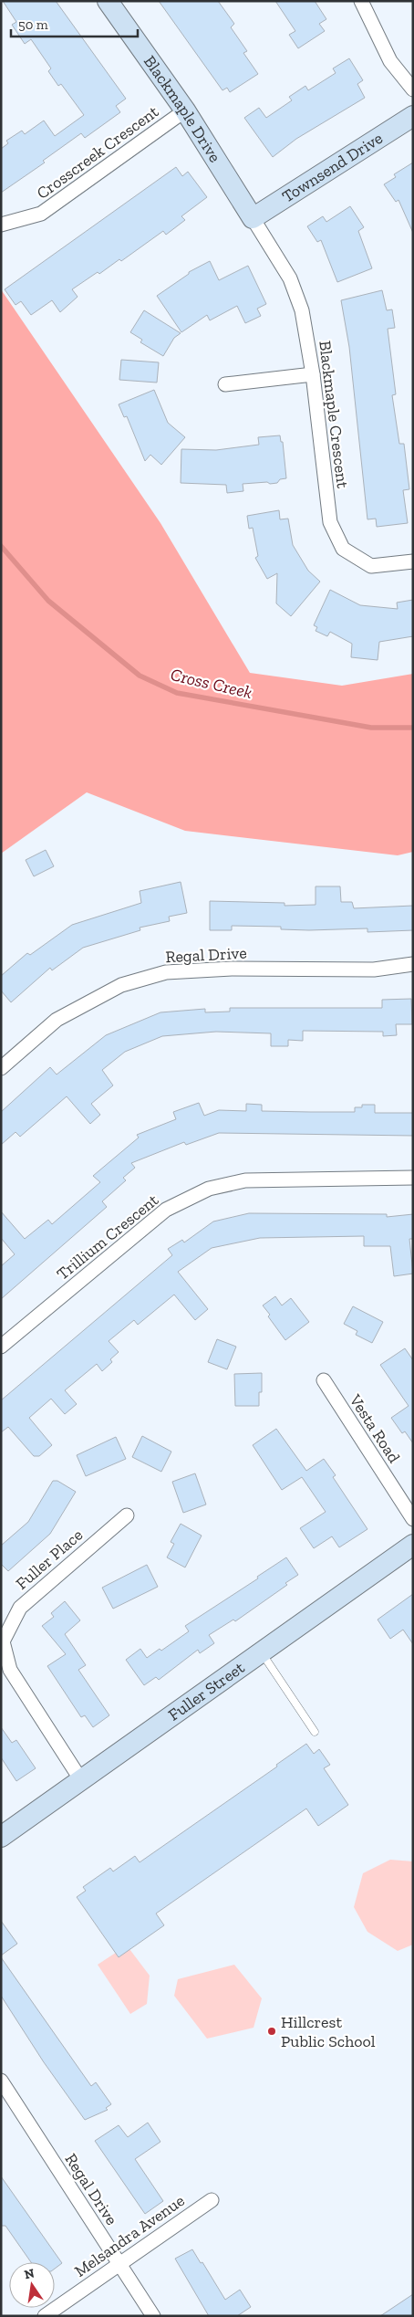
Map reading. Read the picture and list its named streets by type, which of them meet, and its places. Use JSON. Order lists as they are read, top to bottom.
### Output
{
  "streets": {
    "street": [
      "Blackmaple Drive",
      "Crosscreek Crescent",
      "Townsend Drive",
      "Blackmaple Crescent",
      "Regal Drive",
      "Trillium Crescent",
      "Vesta Road",
      "Fuller Place",
      "Fuller Street",
      "Melsandra Avenue"
    ]
  },
  "crossings": [
    ["Blackmaple Drive", "Crosscreek Crescent"],
    ["Blackmaple Drive", "Townsend Drive"],
    ["Blackmaple Drive", "Blackmaple Crescent"],
    ["Townsend Drive", "Blackmaple Crescent"],
    ["Regal Drive", "Melsandra Avenue"],
    ["Fuller Place", "Fuller Street"]
  ],
  "water": ["Cross Creek"],
  "places": ["Hillcrest Public School"],
  "scale_bar": "50 m",
  "north": "top"
}
